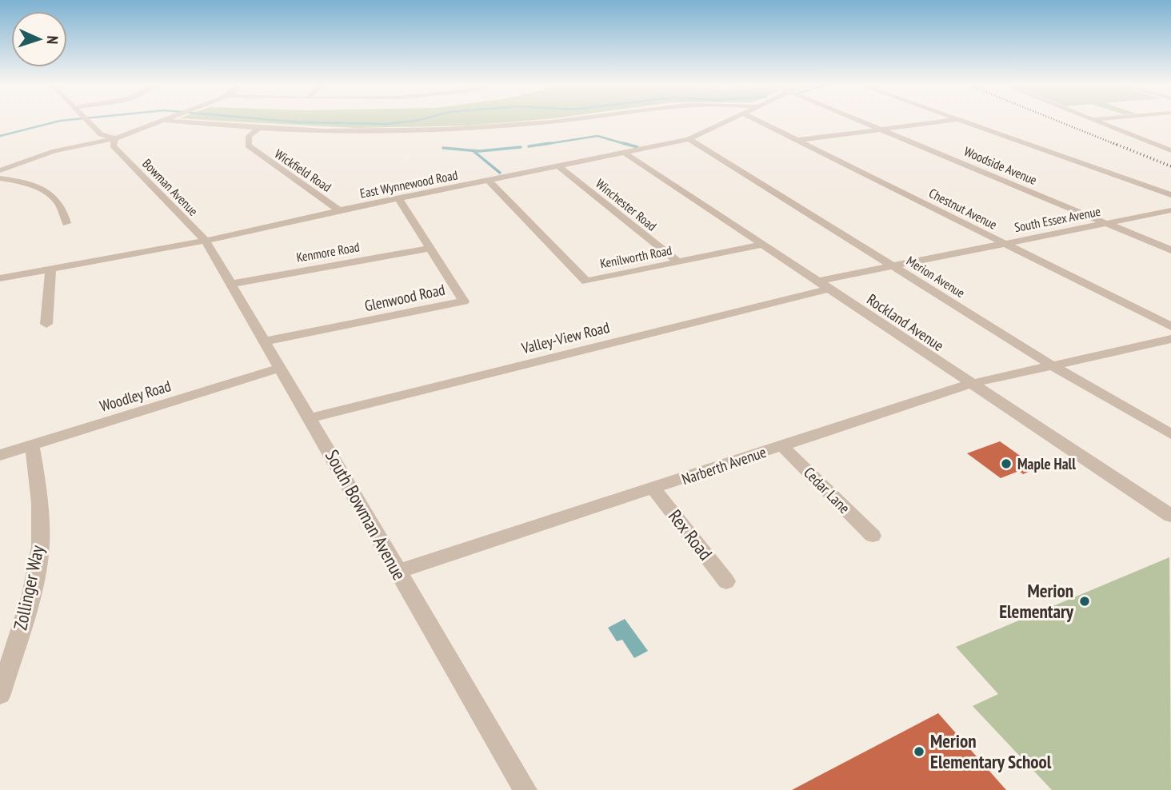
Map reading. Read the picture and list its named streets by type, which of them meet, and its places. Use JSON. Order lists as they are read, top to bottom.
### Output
{
  "streets": {
    "street": [
      "Woodside Avenue",
      "Wickfield Road",
      "East Wynnewood Road",
      "Bowman Avenue",
      "Winchester Road",
      "Chestnut Avenue",
      "South Essex Avenue",
      "Kenmore Road",
      "Kenilworth Road",
      "Merion Avenue",
      "Glenwood Road",
      "Rockland Avenue",
      "Valley-View Road",
      "Woodley Road",
      "Narberth Avenue",
      "Cedar Lane",
      "South Bowman Avenue",
      "Rex Road",
      "Zollinger Way"
    ]
  },
  "crossings": [
    ["Woodside Avenue", "South Essex Avenue"],
    ["Wickfield Road", "East Wynnewood Road"],
    ["East Wynnewood Road", "Bowman Avenue"],
    ["East Wynnewood Road", "Winchester Road"],
    ["East Wynnewood Road", "Kenilworth Road"],
    ["East Wynnewood Road", "Merion Avenue"],
    ["East Wynnewood Road", "Glenwood Road"],
    ["East Wynnewood Road", "Rockland Avenue"],
    ["East Wynnewood Road", "South Bowman Avenue"],
    ["Bowman Avenue", "South Bowman Avenue"],
    ["Winchester Road", "Kenilworth Road"],
    ["Chestnut Avenue", "South Essex Avenue"],
    ["South Essex Avenue", "Merion Avenue"],
    ["South Essex Avenue", "Rockland Avenue"],
    ["Kenmore Road", "Glenwood Road"],
    ["Kenmore Road", "South Bowman Avenue"],
    ["Kenilworth Road", "Rockland Avenue"],
    ["Merion Avenue", "Narberth Avenue"],
    ["Glenwood Road", "South Bowman Avenue"],
    ["Rockland Avenue", "Valley-View Road"],
    ["Rockland Avenue", "Narberth Avenue"],
    ["Valley-View Road", "South Bowman Avenue"],
    ["Woodley Road", "South Bowman Avenue"],
    ["Woodley Road", "Zollinger Way"],
    ["Narberth Avenue", "Cedar Lane"],
    ["Narberth Avenue", "South Bowman Avenue"],
    ["Narberth Avenue", "Rex Road"]
  ],
  "places": ["Maple Hall", "Merion Elementary", "Merion Elementary School"],
  "north": "right"
}
